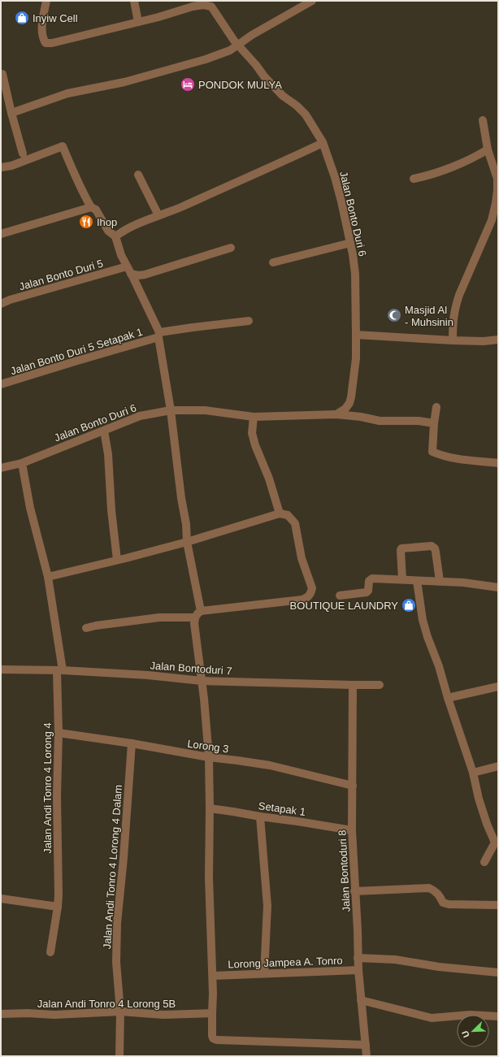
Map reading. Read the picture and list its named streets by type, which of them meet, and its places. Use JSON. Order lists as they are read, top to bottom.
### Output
{
  "streets": {
    "street": [
      "Jalan Bonto Duri 6",
      "Jalan Bonto Duri 5",
      "Jalan Bonto Duri 5 Setapak 1",
      "Jalan Bontoduri 7",
      "Lorong 3",
      "Jalan Andi Tonro 4 Lorong 4",
      "Setapak 1",
      "Jalan Andi Tonro 4 Lorong 4 Dalam",
      "Jalan Bontoduri 8",
      "Lorong Jampea A. Tonro",
      "Jalan Andi Tonro 4 Lorong 5B"
    ]
  },
  "crossings": [
    ["Jalan Bonto Duri 6", "Jalan Andi Tonro 4 Lorong 4"],
    ["Jalan Bontoduri 7", "Jalan Andi Tonro 4 Lorong 4"],
    ["Jalan Bontoduri 7", "Jalan Bontoduri 8"],
    ["Lorong 3", "Jalan Andi Tonro 4 Lorong 4"],
    ["Lorong 3", "Jalan Andi Tonro 4 Lorong 4 Dalam"],
    ["Lorong 3", "Jalan Bontoduri 8"],
    ["Setapak 1", "Jalan Bontoduri 8"],
    ["Jalan Andi Tonro 4 Lorong 4 Dalam", "Jalan Andi Tonro 4 Lorong 5B"],
    ["Jalan Bontoduri 8", "Lorong Jampea A. Tonro"]
  ],
  "places": {
    "shop": ["Inyiw Cell", "BOUTIQUE LAUNDRY"],
    "hotel": ["PONDOK MULYA"],
    "restaurant": ["Ihop"],
    "mosque": ["Masjid Al - Muhsinin"]
  },
  "north": "bottom left"
}
